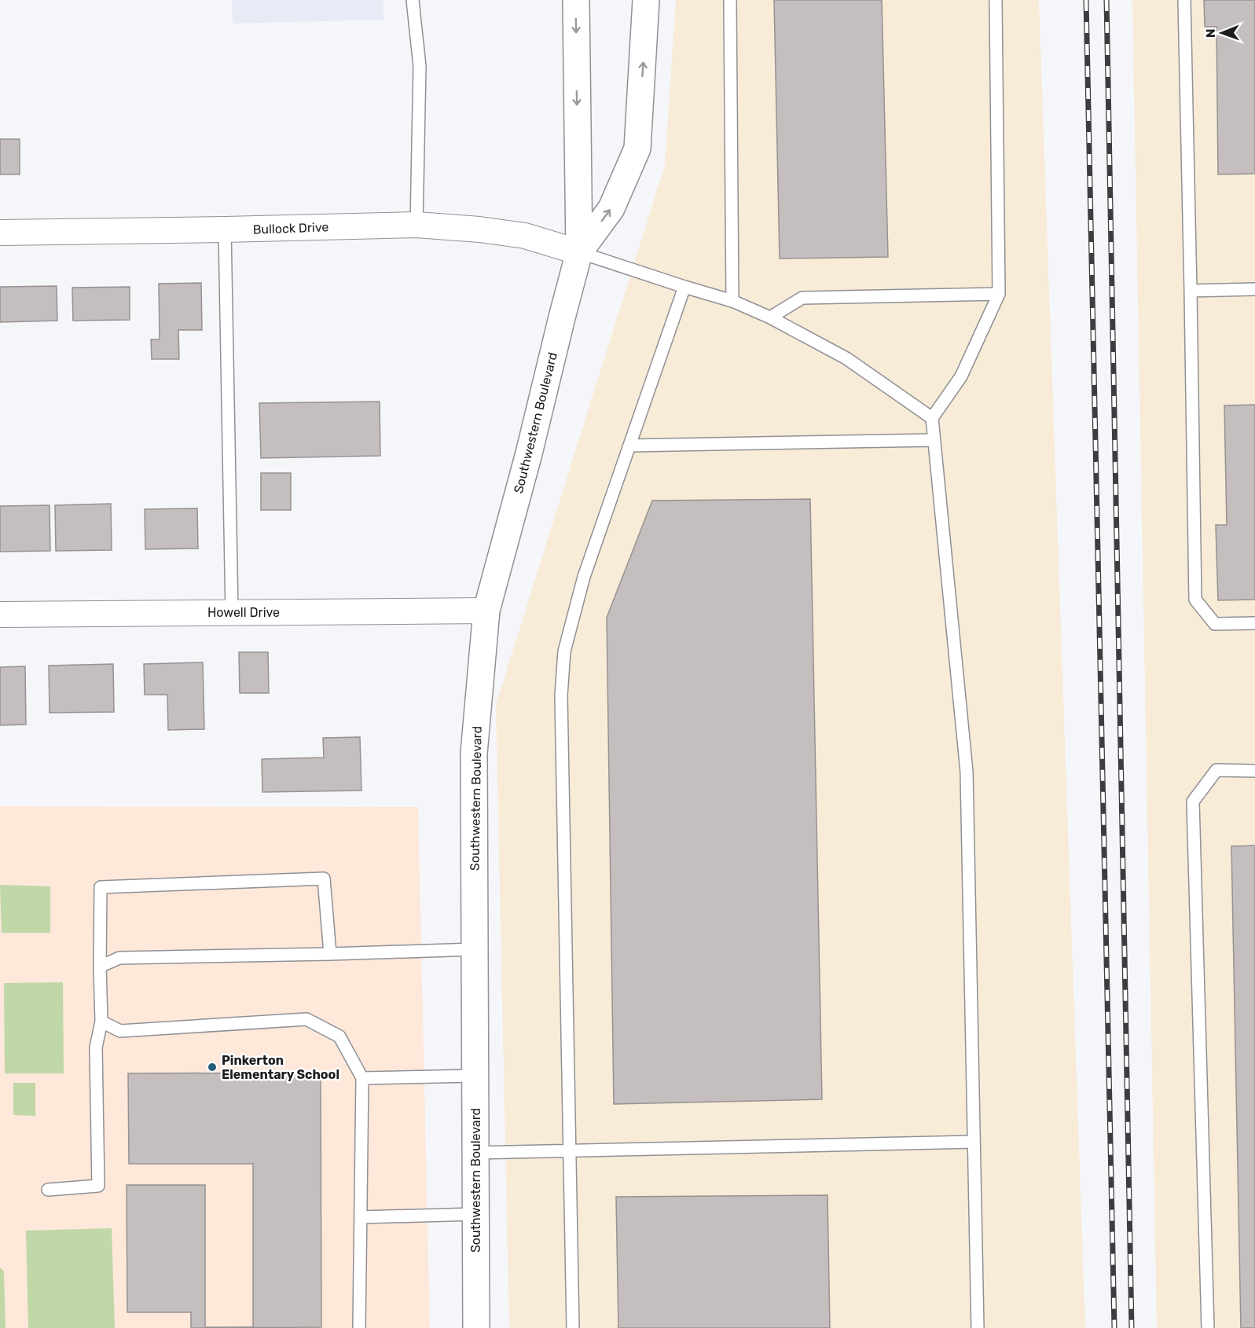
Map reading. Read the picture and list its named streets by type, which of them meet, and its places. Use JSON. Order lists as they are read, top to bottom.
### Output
{
  "streets": {
    "street": ["Bullock Drive", "Southwestern Boulevard", "Howell Drive"]
  },
  "crossings": [
    ["Bullock Drive", "Southwestern Boulevard"],
    ["Southwestern Boulevard", "Howell Drive"]
  ],
  "places": ["Pinkerton Elementary School"],
  "north": "left"
}
